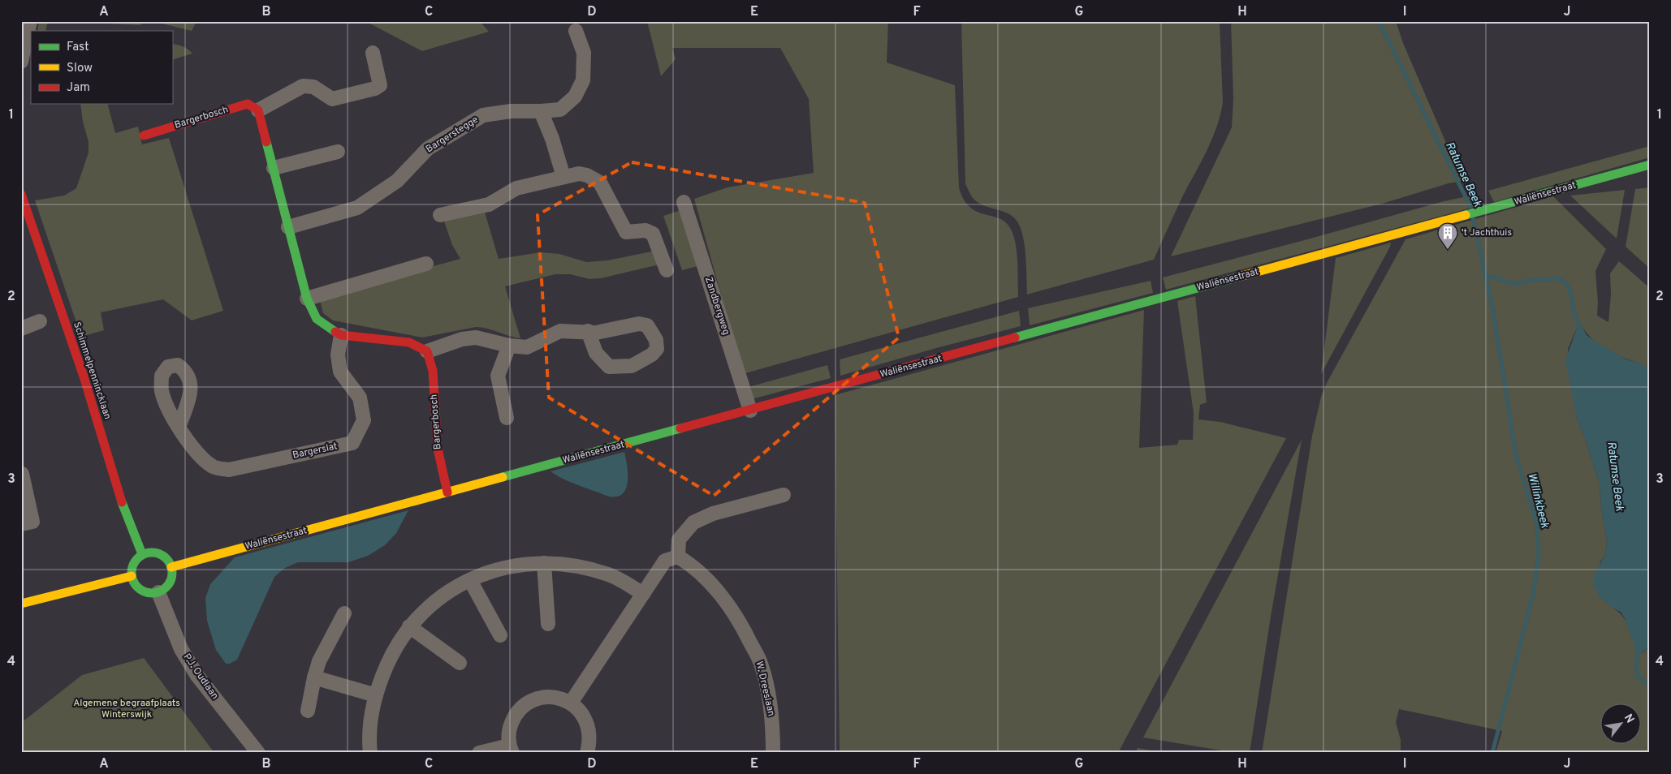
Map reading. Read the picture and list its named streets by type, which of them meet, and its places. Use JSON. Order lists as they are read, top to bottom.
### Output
{
  "streets": {
    "street": [
      "Bargerbosch",
      "Bargerstegge",
      "Waliënsestraat",
      "Zandbergweg",
      "Schimmelpennincklaan",
      "Bargerslat",
      "P.J. Oudlaan",
      "W. Dreeslaan"
    ]
  },
  "crossings": [
    ["Bargerbosch", "Waliënsestraat"],
    ["Waliënsestraat", "Zandbergweg"],
    ["Waliënsestraat", "Schimmelpennincklaan"],
    ["Waliënsestraat", "P.J. Oudlaan"],
    ["Schimmelpennincklaan", "P.J. Oudlaan"]
  ],
  "water": ["Ratumse Beek", "Willinkbeek"],
  "parks": ["Algemene begraafplaats Winterswijk"],
  "places": {
    "building": ["'t Jachthuis"]
  },
  "legend": ["Fast", "Slow", "Jam"],
  "north": "top right",
  "grid": {
    "columns": [
      "A",
      "B",
      "C",
      "D",
      "E",
      "F",
      "G",
      "H",
      "I",
      "J"
    ],
    "rows": [
      "1",
      "2",
      "3",
      "4"
    ]
  }
}
